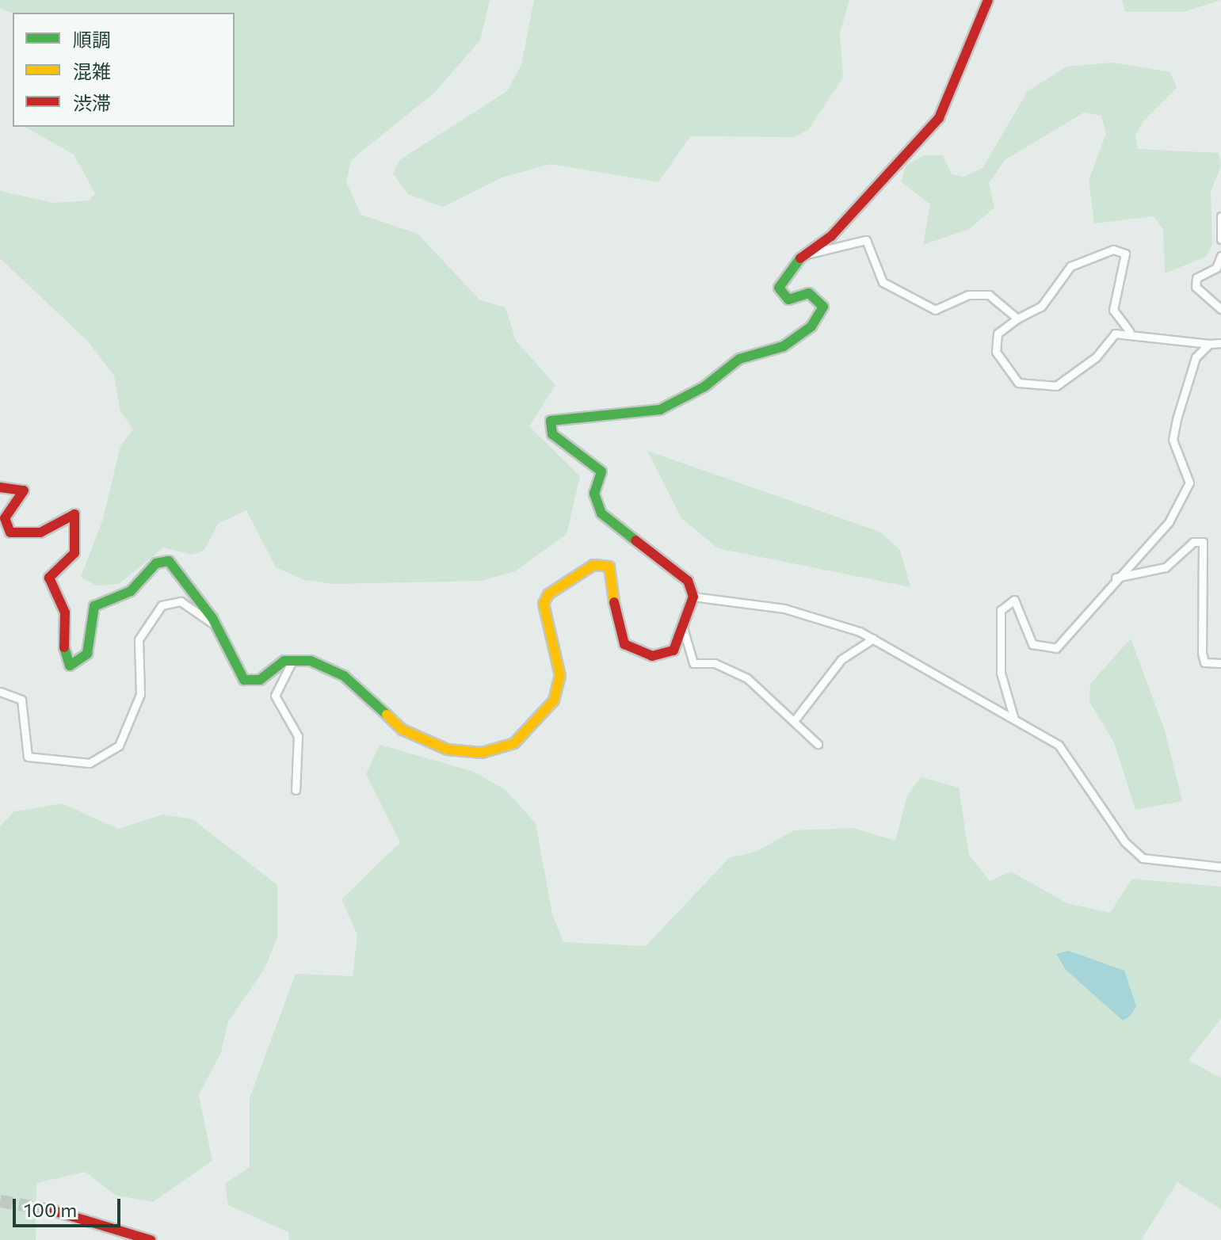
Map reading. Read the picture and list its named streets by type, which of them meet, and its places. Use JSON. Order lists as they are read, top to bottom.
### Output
{
  "legend": ["順調", "混雑", "渋滞"],
  "scale_bar": "100 m"
}
